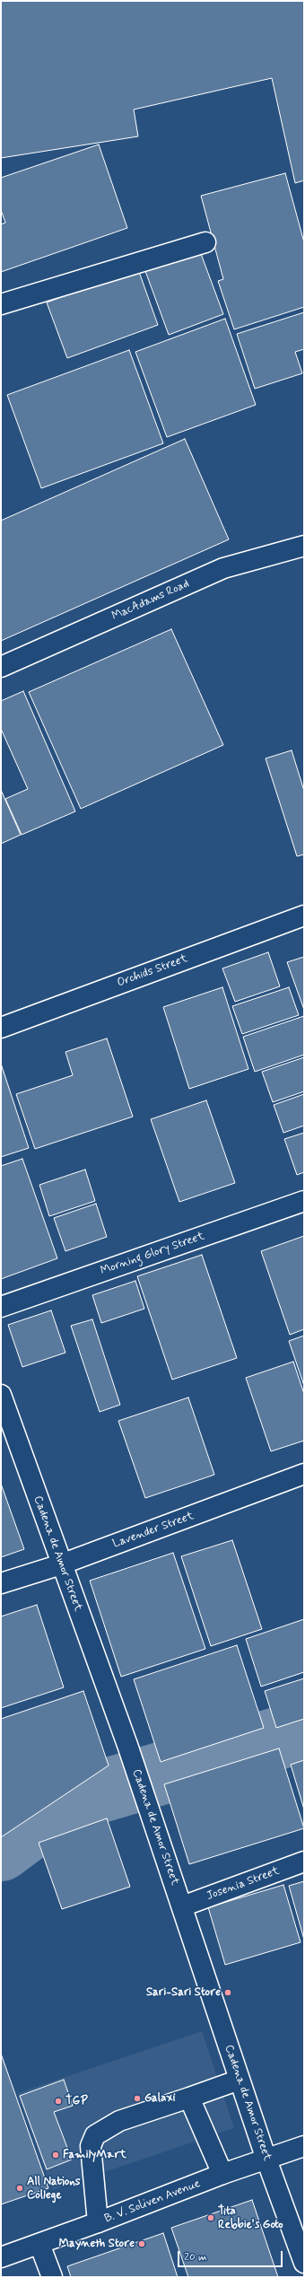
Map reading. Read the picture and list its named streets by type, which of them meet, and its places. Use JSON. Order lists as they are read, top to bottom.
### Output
{
  "streets": {
    "street": [
      "MacAdams Road",
      "Orchids Street",
      "Morning Glory Street",
      "Lavender Street",
      "Cadena de Amor Street",
      "Josenia Street",
      "B. V. Soliven Avenue"
    ]
  },
  "crossings": [
    ["Lavender Street", "Cadena de Amor Street"],
    ["Cadena de Amor Street", "Josenia Street"],
    ["Cadena de Amor Street", "B. V. Soliven Avenue"]
  ],
  "places": [
    "Sari-Sari Store",
    "Galaxi",
    "TGP",
    "FamilyMart",
    "All Nations College",
    "Tita Rebbie's Goto",
    "Mayneth Store"
  ],
  "scale_bar": "20 m"
}
